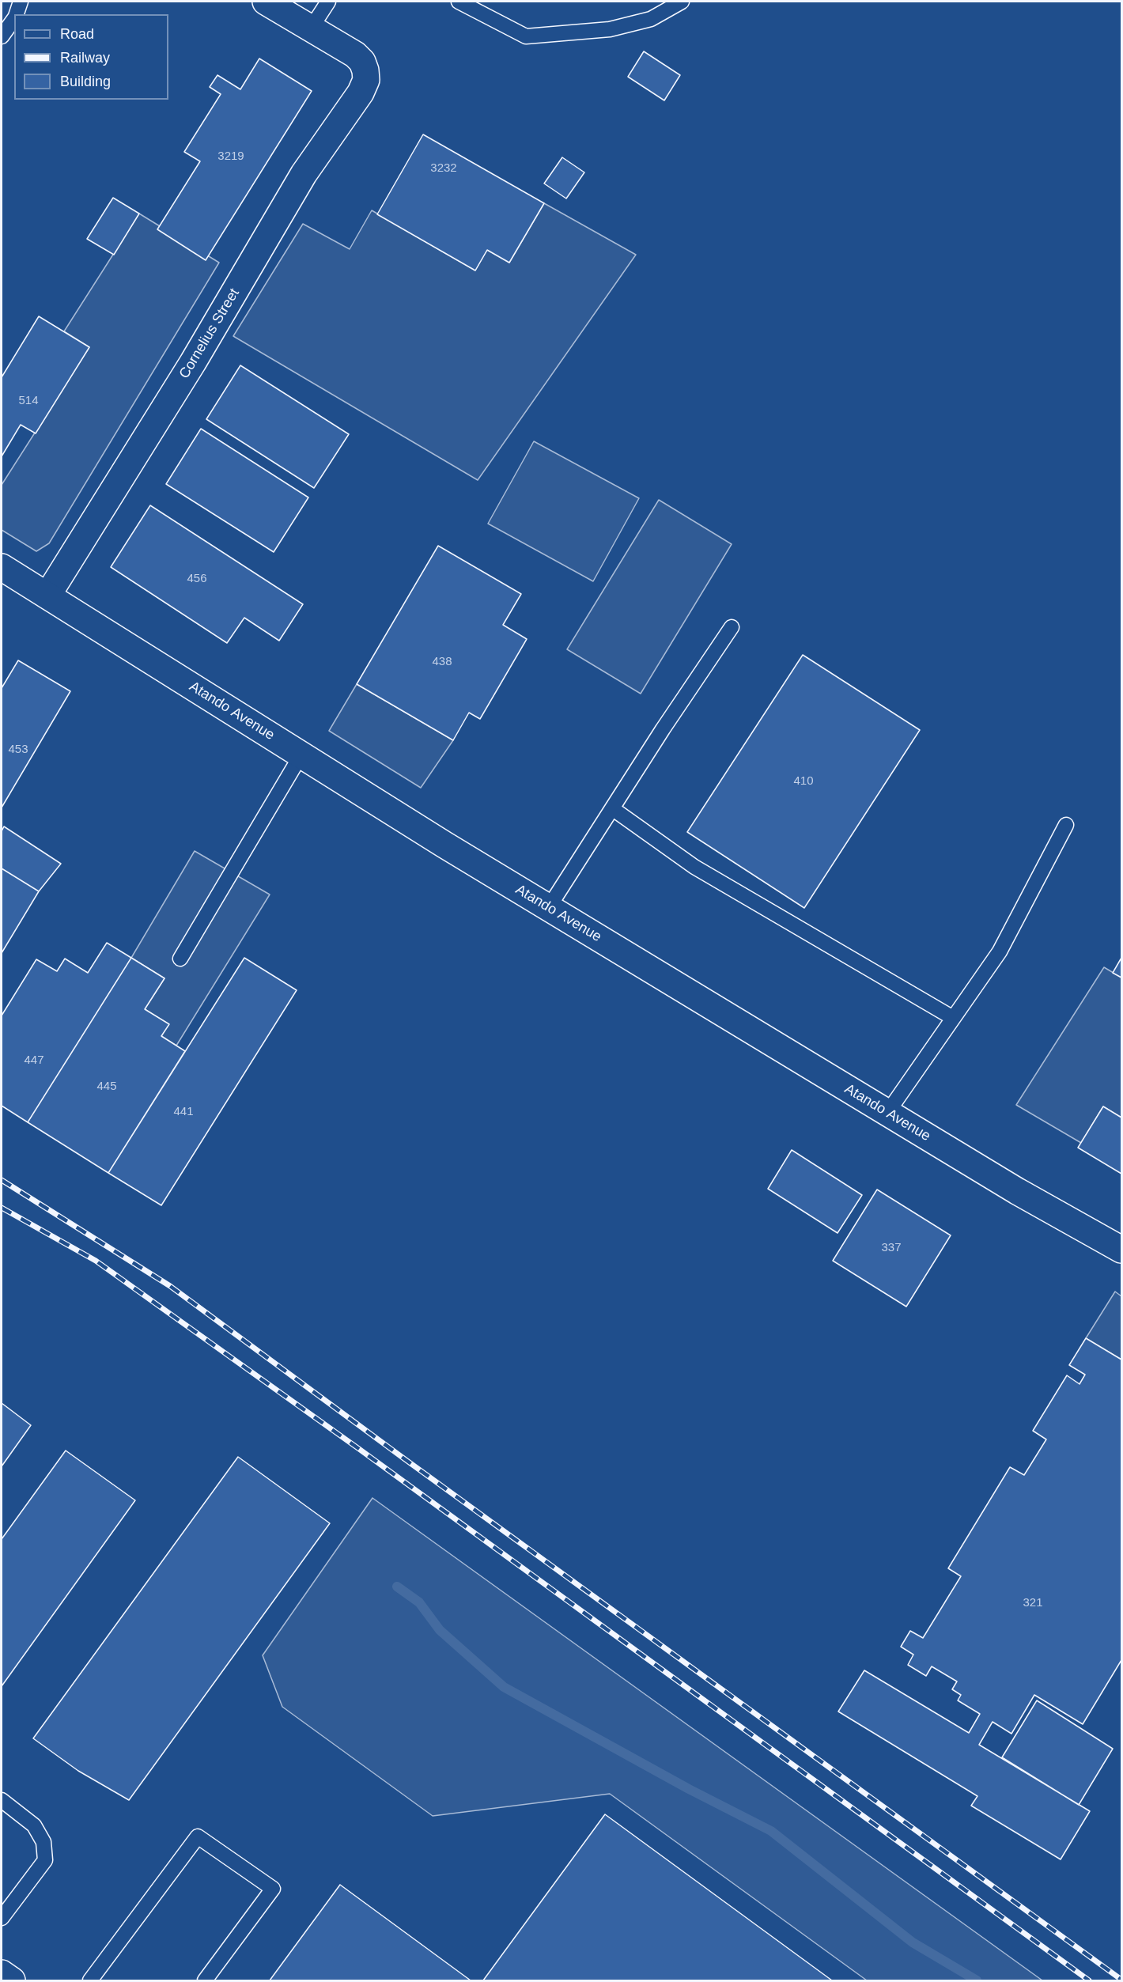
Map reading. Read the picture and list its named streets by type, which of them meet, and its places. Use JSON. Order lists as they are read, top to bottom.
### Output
{
  "streets": {
    "main road": ["Cornelius Street", "Atando Avenue"]
  },
  "crossings": [
    ["Cornelius Street", "Atando Avenue"]
  ],
  "house_numbers": [
    "3219",
    "3232",
    "514",
    "456",
    "438",
    "453",
    "410",
    "447",
    "445",
    "441",
    "337",
    "321"
  ],
  "legend": ["Road", "Railway", "Building"]
}
